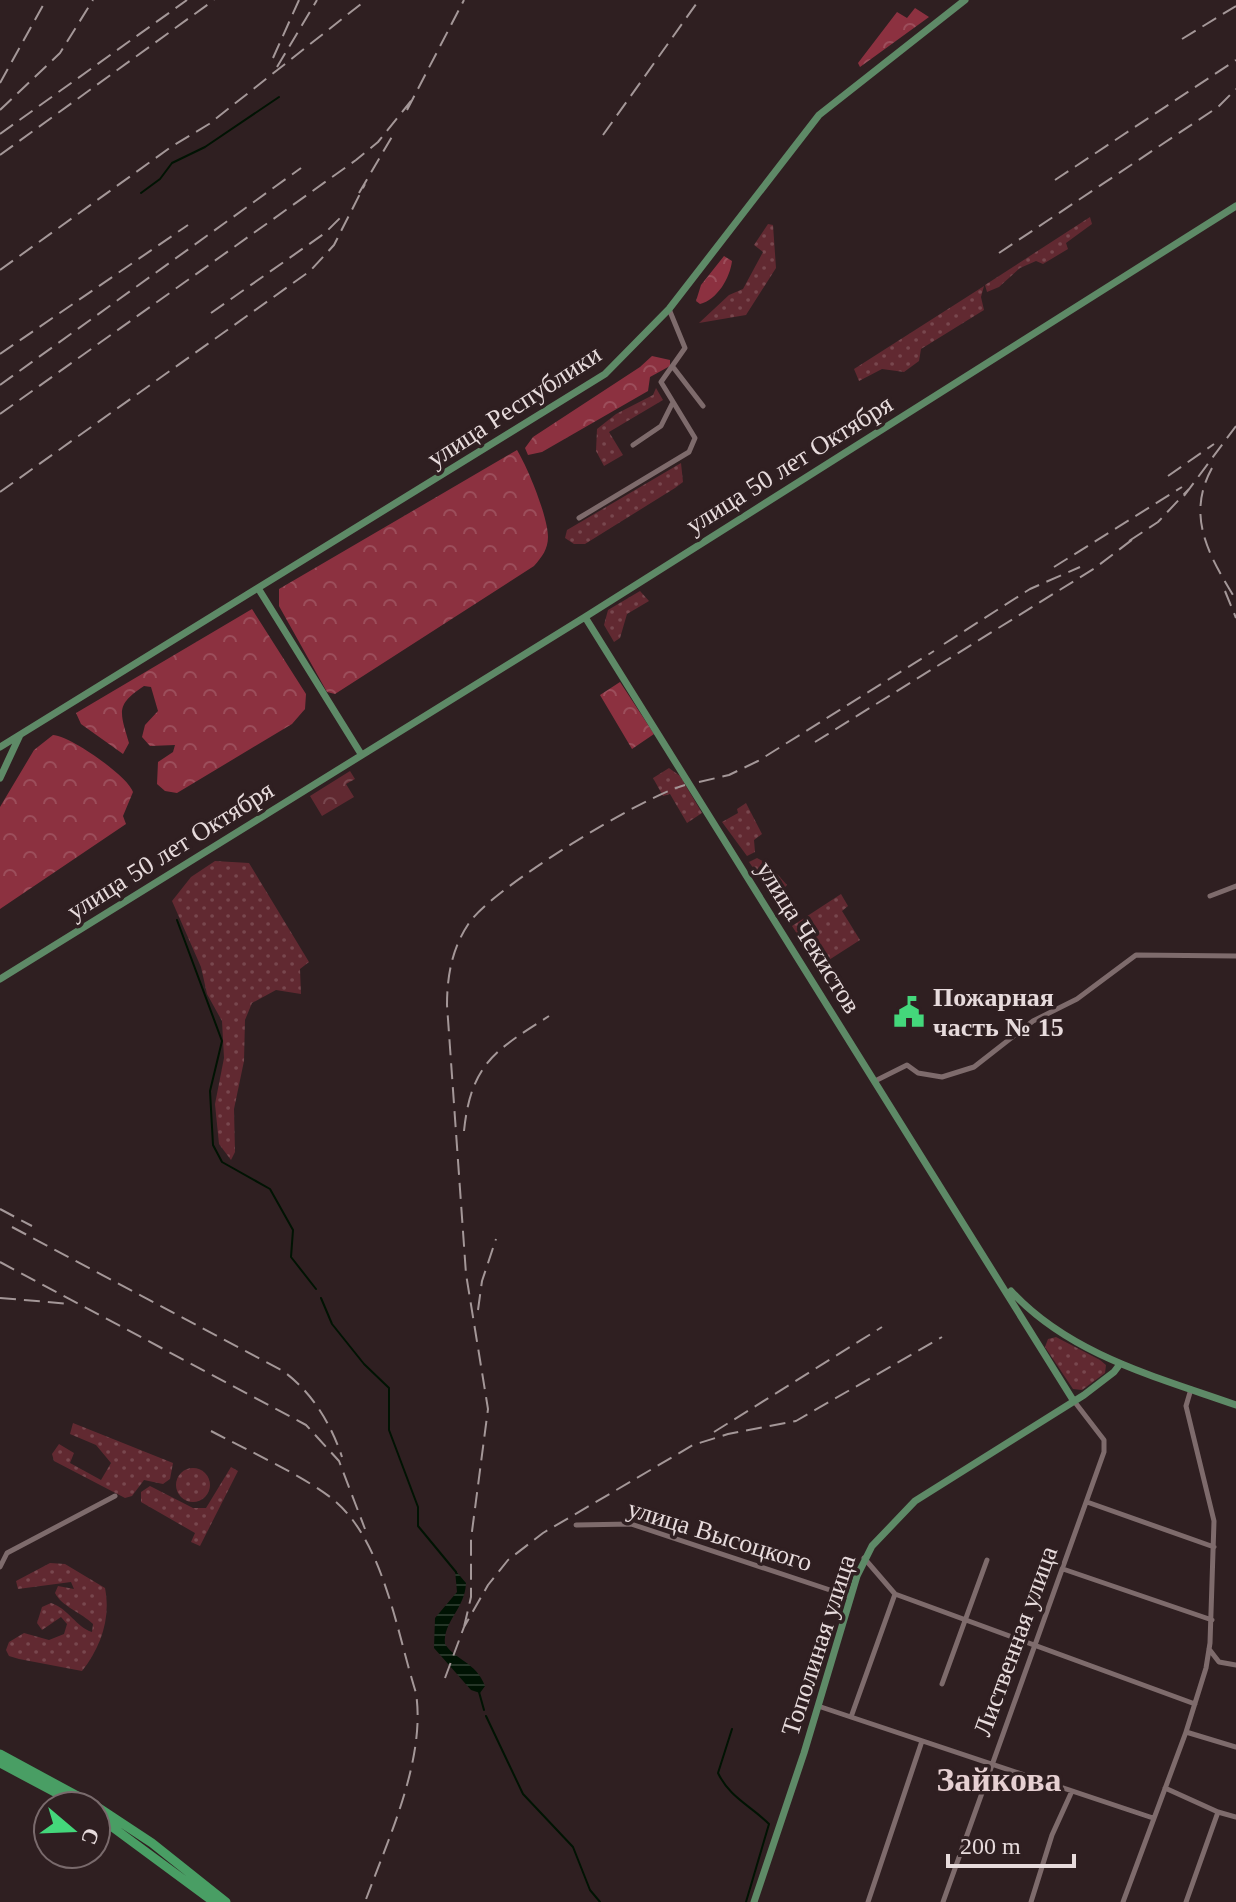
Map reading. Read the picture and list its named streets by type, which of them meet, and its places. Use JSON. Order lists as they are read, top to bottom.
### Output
{
  "streets": {
    "main road": [
      "улица Республики",
      "улица 50 лет Октября",
      "улица Чекистов",
      "Тополиная улица"
    ],
    "street": ["улица Высоцкого", "Лиственная улица"]
  },
  "crossings": [
    ["улица 50 лет Октября", "улица Чекистов"],
    ["улица Высоцкого", "Тополиная улица"],
    ["Лиственная улица", "Тополиная улица"]
  ],
  "districts": ["Зайкова"],
  "places": {
    "public building": ["Пожарная часть № 15"]
  },
  "scale_bar": "200 m",
  "north": "right"
}
